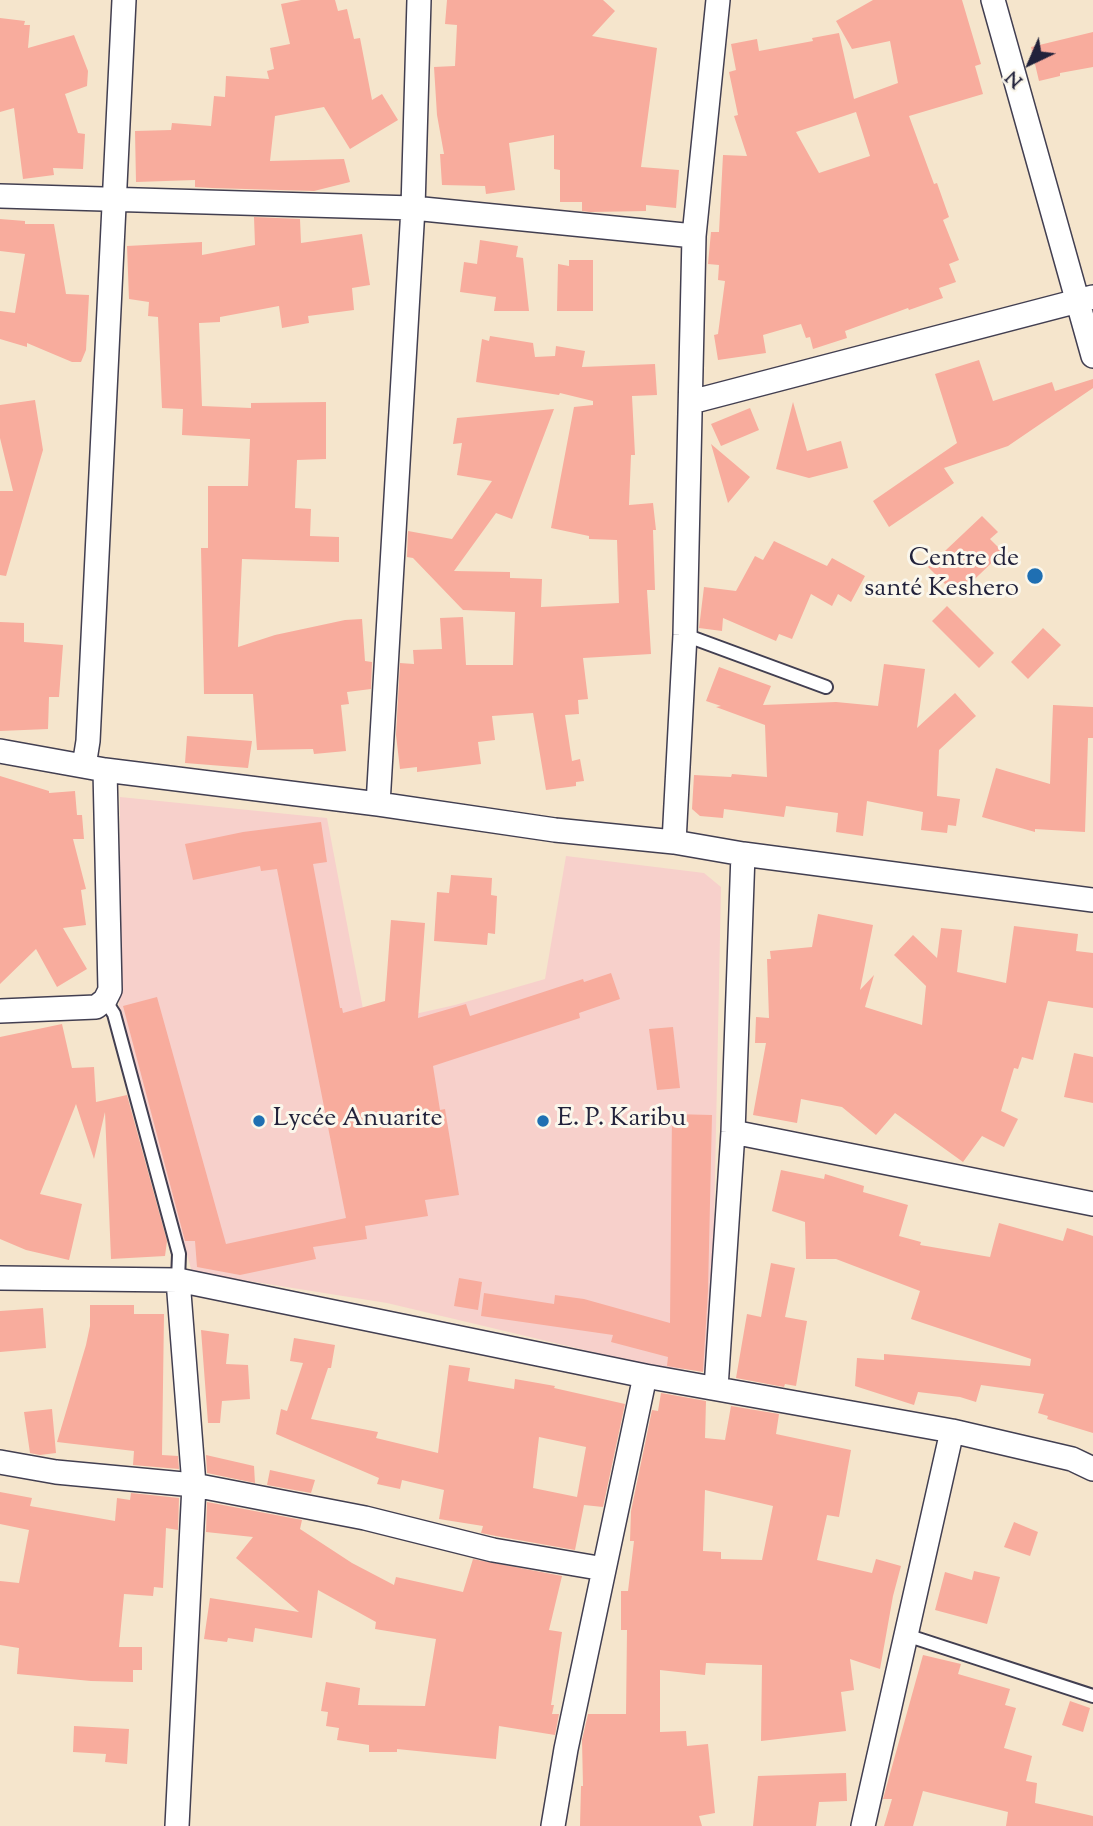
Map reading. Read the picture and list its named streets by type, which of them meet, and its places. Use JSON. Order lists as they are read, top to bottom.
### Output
{
  "places": ["Centre de santé Keshero", "Lycée Anuarite", "E. P. Karibu"],
  "north": "bottom left"
}
